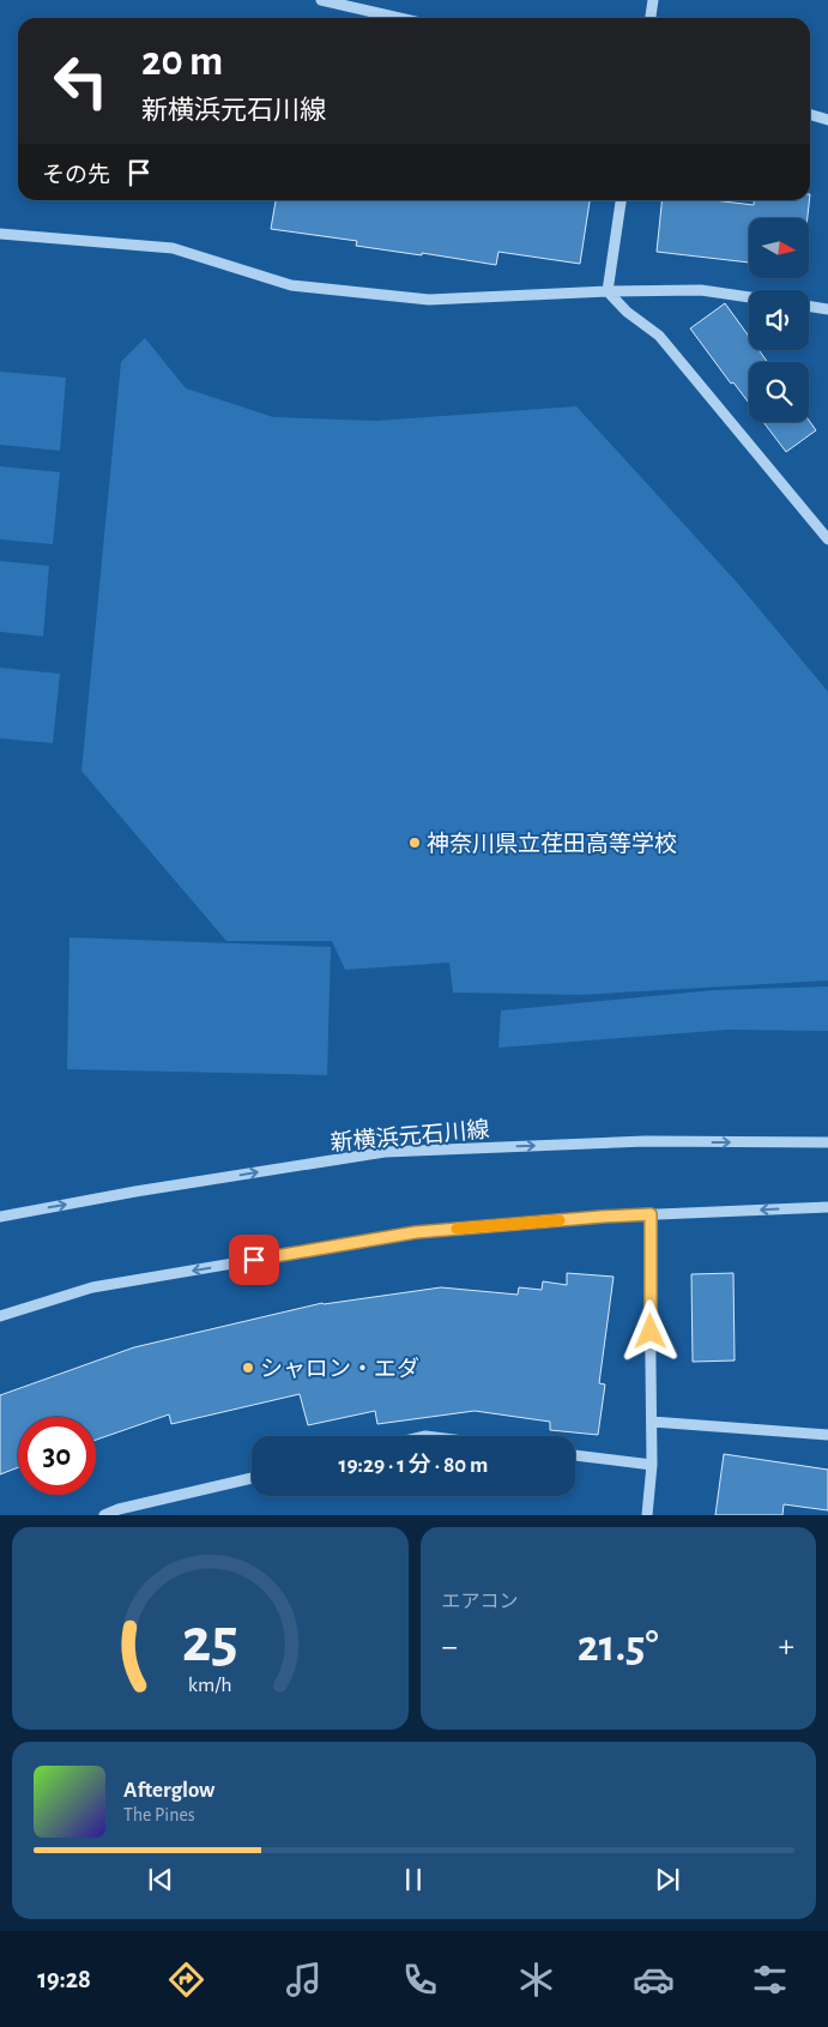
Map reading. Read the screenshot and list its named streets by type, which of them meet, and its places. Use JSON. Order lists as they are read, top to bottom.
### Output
{
  "streets": {
    "street": ["新横浜元石川線"]
  },
  "places": ["神奈川県立荏田高等学校", "シャロン・エダ"],
  "north": "right",
  "page": {
    "turn": ["20 m", "新横浜元石川線"],
    "then": "その先",
    "limit": "30",
    "trip": "19:29 · 1 分 · 80 m",
    "tile": "エアコン",
    "heat": ["−", "21.5°", "+"],
    "song": ["Afterglow", "The Pines"],
    "tabs": "19:28",
    "gauge": ["25", "km/h"]
  }
}
